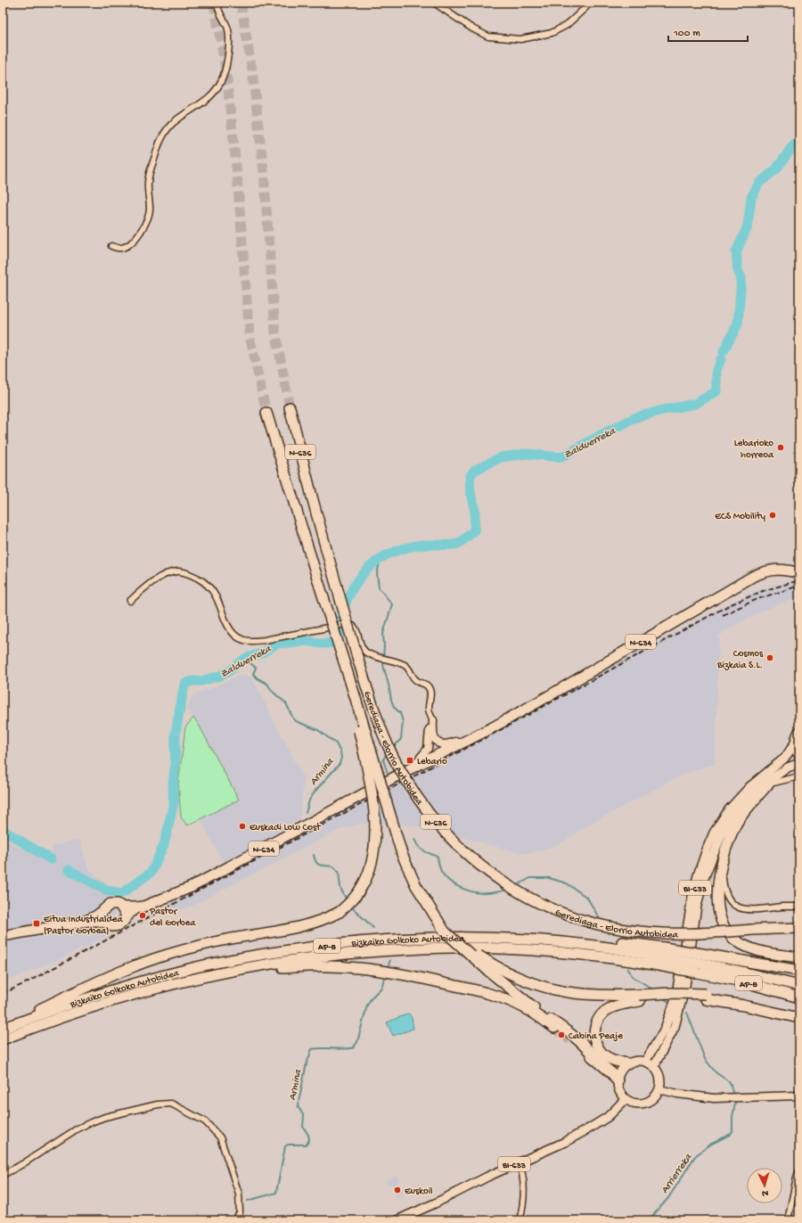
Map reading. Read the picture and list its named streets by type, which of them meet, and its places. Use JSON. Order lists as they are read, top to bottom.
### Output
{
  "streets": {
    "highway": [
      "N-636",
      "N-634",
      "Gerediaga - Elorrio Autobidea",
      "Bizkaiko Golkoko Autobidea",
      "AP-8"
    ],
    "main road": ["BI-633"]
  },
  "crossings": [
    ["Bizkaiko Golkoko Autobidea", "AP-8"]
  ],
  "water": ["Zalduerreka", "Armina", "Arrierreka"],
  "places": {
    "other": [
      "Lebarioko horreoa",
      "ECS Mobility",
      "Cosmos Bizkaia S.L.",
      "Euskadi Low Cost",
      "Pastor del Gorbea",
      "Cabina Peaje",
      "Euskoil"
    ],
    "transit": ["Lebario", "Eitua Industrialdea (Pastor Gorbea)"]
  },
  "scale_bar": "100 m",
  "north": "bottom"
}
